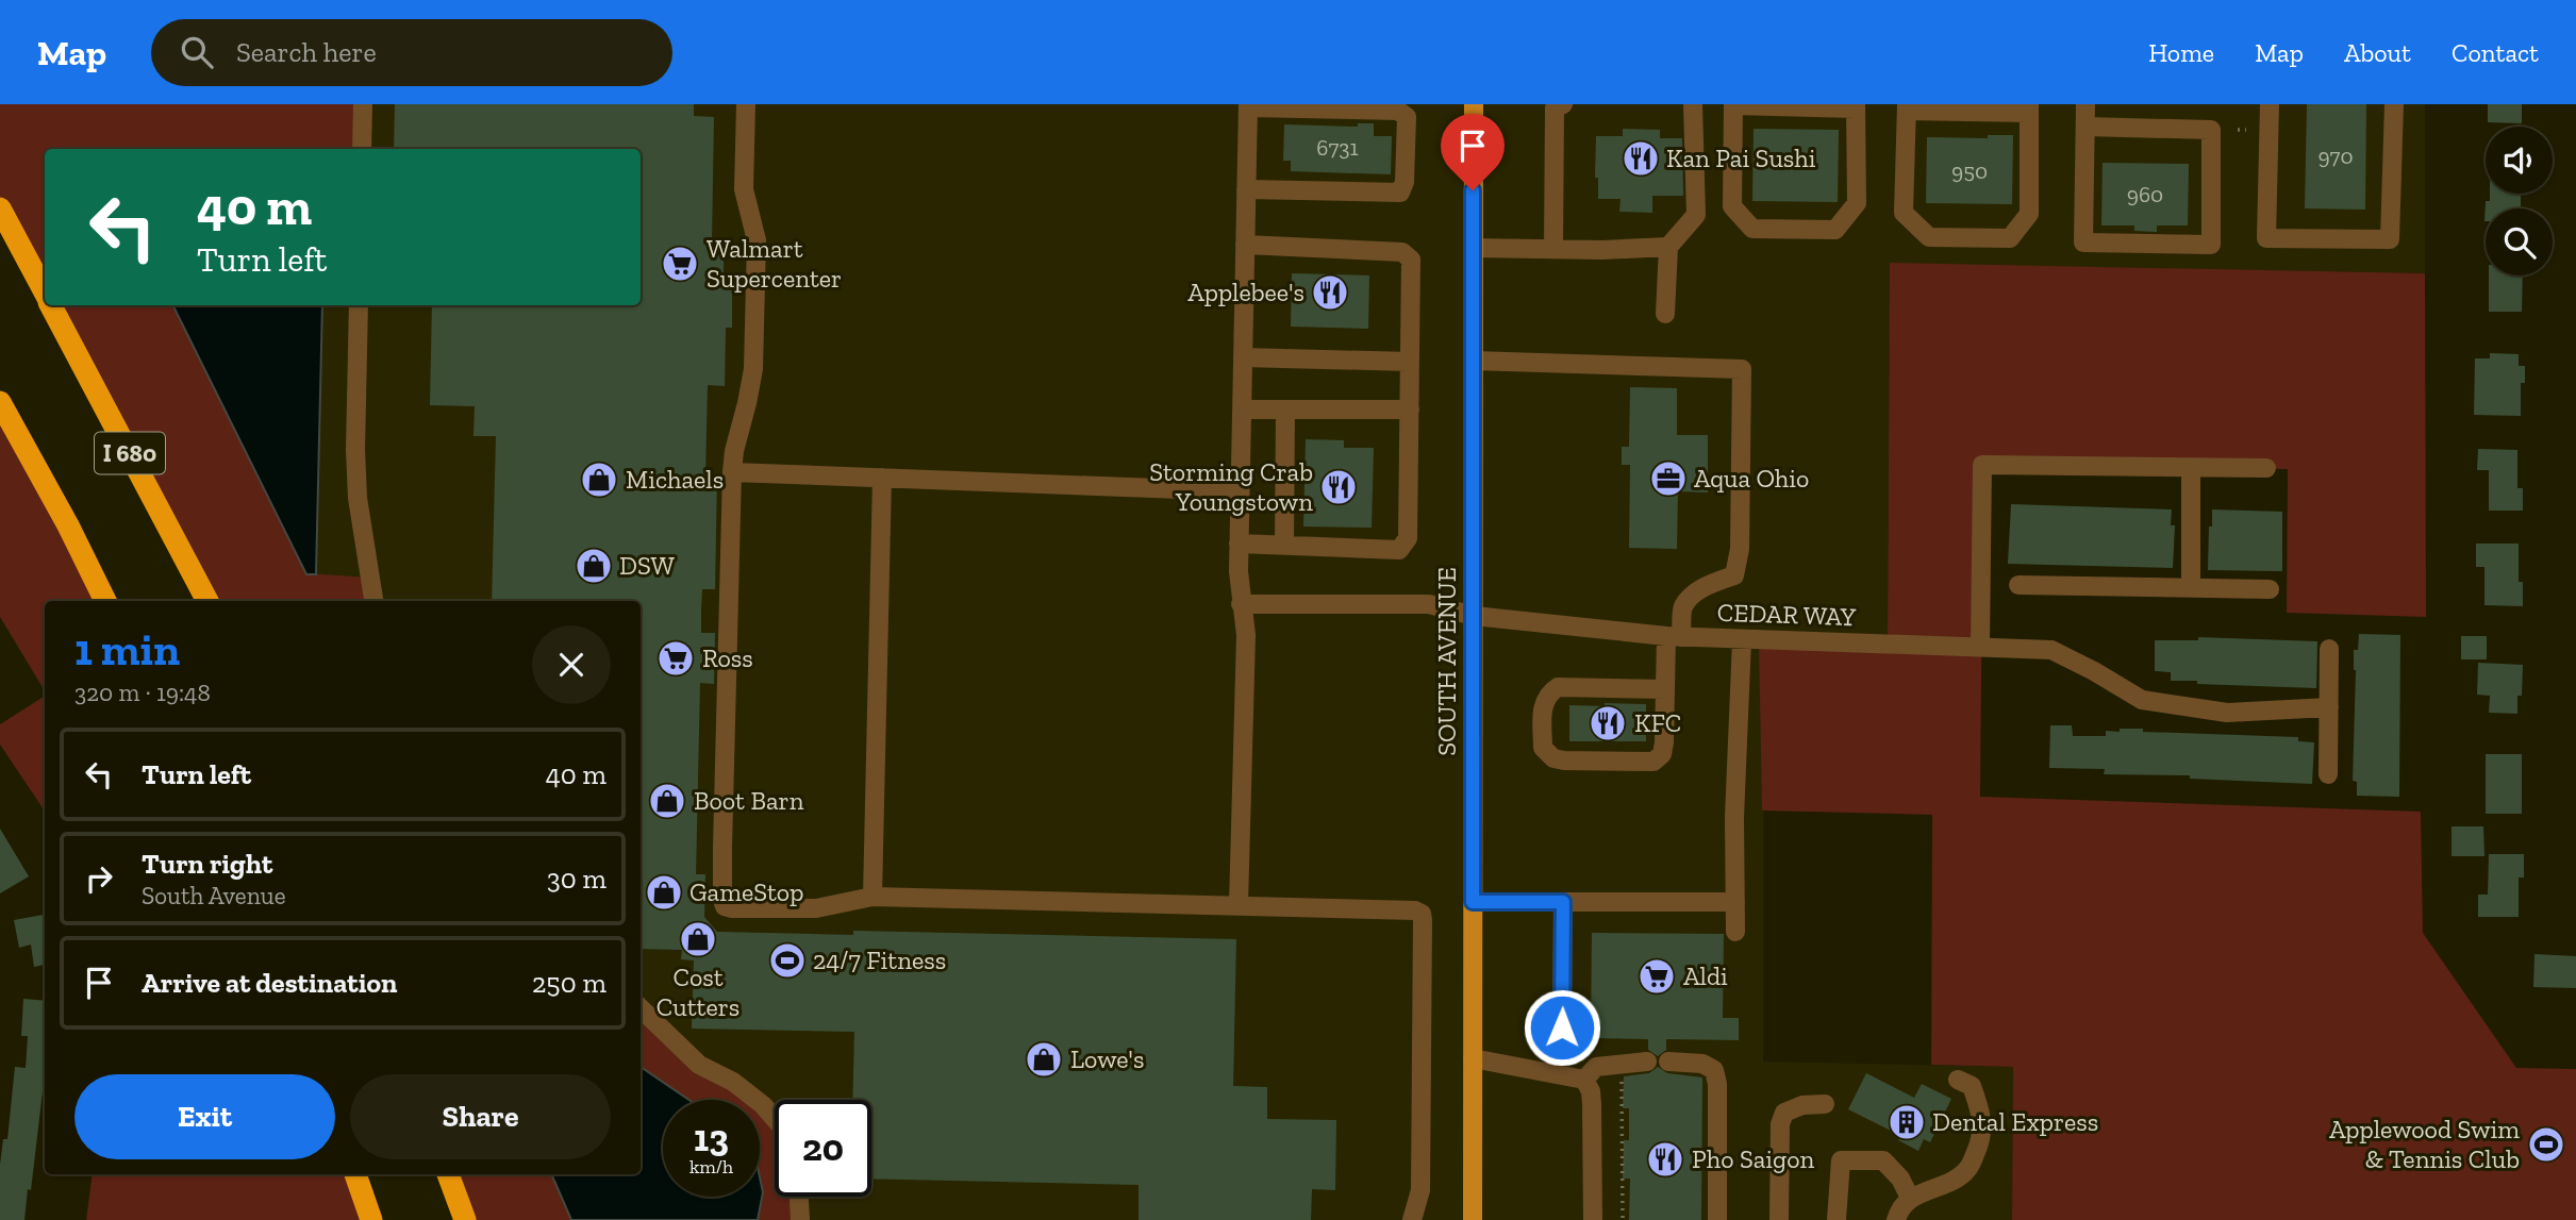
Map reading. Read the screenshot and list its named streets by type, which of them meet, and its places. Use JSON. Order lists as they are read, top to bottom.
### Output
{
  "streets": {
    "highway": ["I 680"],
    "main road": ["SOUTH AVENUE"],
    "street": ["CEDAR WAY"]
  },
  "crossings": [
    ["CEDAR WAY", "SOUTH AVENUE"]
  ],
  "places": {
    "restaurant": [
      "Kan Pai Sushi",
      "Applebee's",
      "Storming Crab Youngstown",
      "KFC",
      "Pho Saigon"
    ],
    "supermarket": ["Walmart Supercenter", "Ross", "Aldi"],
    "office": ["Aqua Ohio"],
    "shop": [
      "Michaels",
      "DSW",
      "Boot Barn",
      "GameStop",
      "Cost Cutters",
      "Lowe's"
    ],
    "sports": ["24/7 Fitness", "Applewood Swim & Tennis Club"],
    "building": ["Dental Express"]
  },
  "house_numbers": [
    "6731",
    "970",
    "950",
    "960"
  ],
  "page": {
    "header": "Map",
    "search": "Search here",
    "nav": [
      "Home",
      "Map",
      "About",
      "Contact"
    ],
    "turn": ["40 m", "Turn left"],
    "heading": ["1 min", "320 m · 19:48"],
    "list": [
      {
        "name": "Turn left",
        "value": "40 m"
      },
      {
        "name": "Turn right",
        "note": "South Avenue",
        "value": "30 m"
      },
      {
        "name": "Arrive at destination",
        "value": "250 m"
      }
    ],
    "buttons": ["Exit", "Share"],
    "speed": "13 km/h",
    "limit": "20"
  }
}
